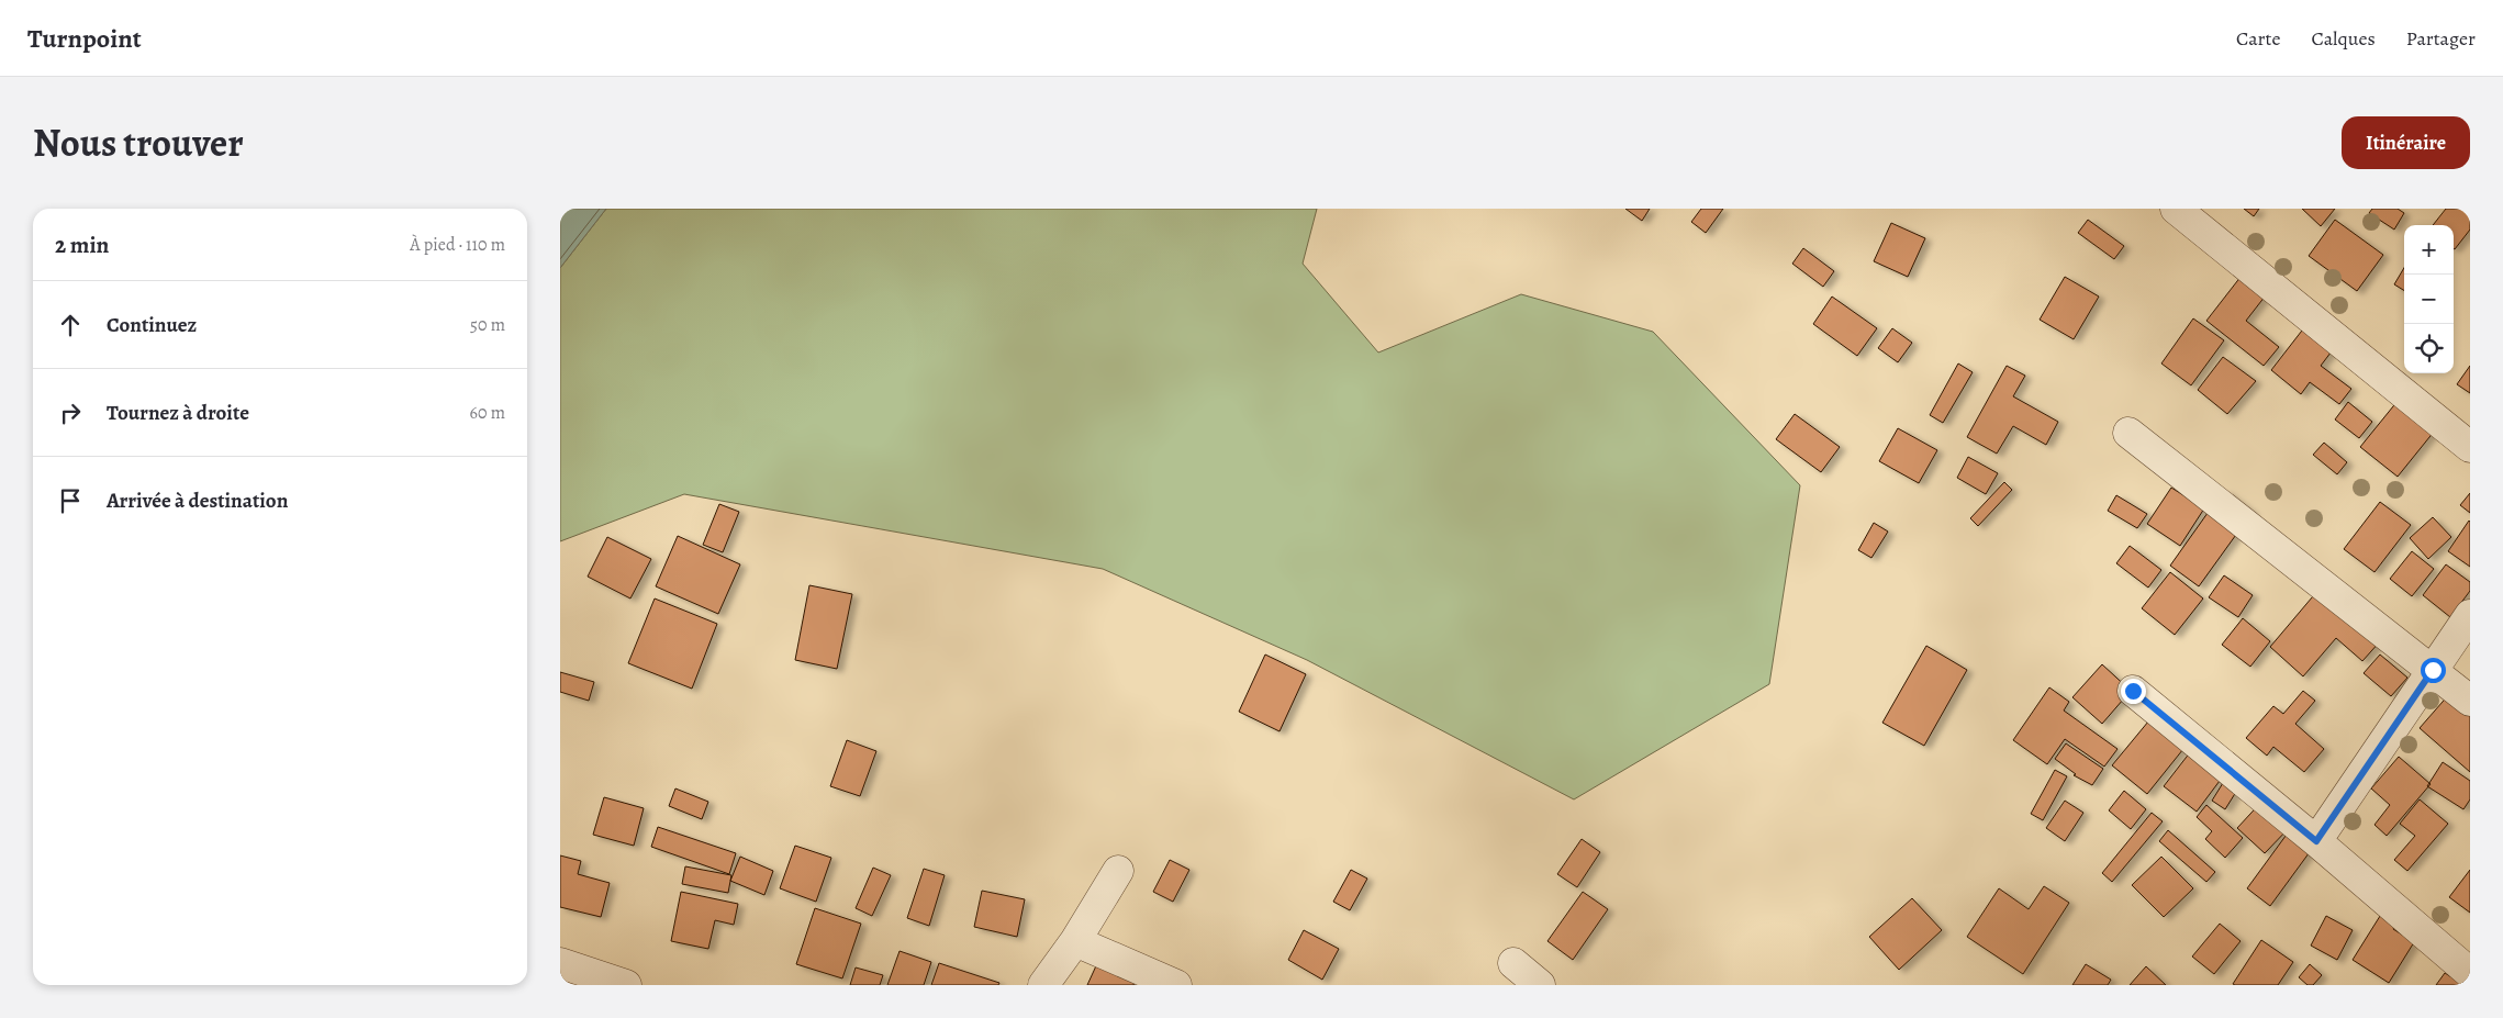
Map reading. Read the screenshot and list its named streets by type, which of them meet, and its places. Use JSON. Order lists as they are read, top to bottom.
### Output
{
  "page": {
    "header": "Turnpoint",
    "nav": ["Carte", "Calques", "Partager"],
    "title": "Nous trouver",
    "buttons": "Itinéraire",
    "heading": ["2 min", "À pied · 110 m"],
    "map_buttons": ["+", "−"],
    "list": [
      ["Continuez", "50 m"],
      ["Tournez à droite", "60 m"],
      "Arrivée à destination"
    ]
  }
}
